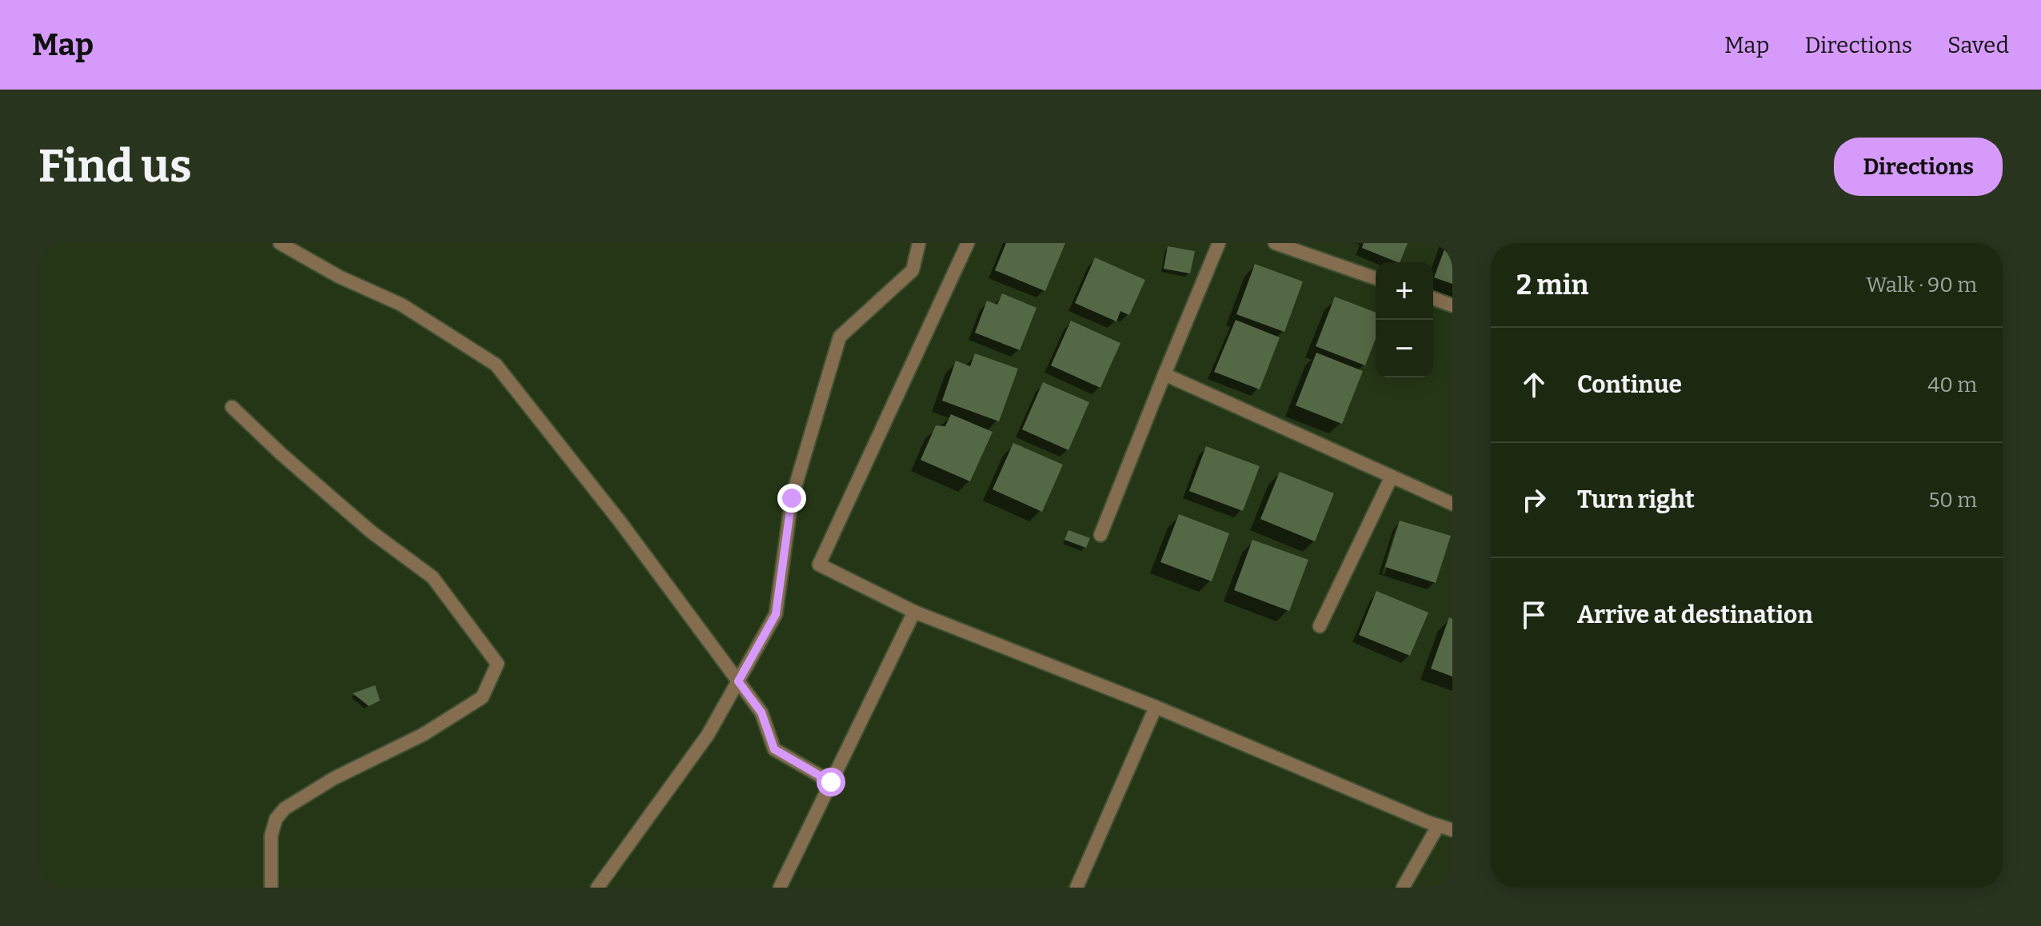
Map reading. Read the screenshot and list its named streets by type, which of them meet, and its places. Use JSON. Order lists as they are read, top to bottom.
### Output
{
  "page": {
    "header": "Map",
    "nav": ["Map", "Directions", "Saved"],
    "buttons": "Directions",
    "title": "Find us",
    "heading": ["2 min", "Walk · 90 m"],
    "map_buttons": ["+", "−"],
    "list": [
      ["Continue", "40 m"],
      ["Turn right", "50 m"],
      "Arrive at destination"
    ]
  }
}
